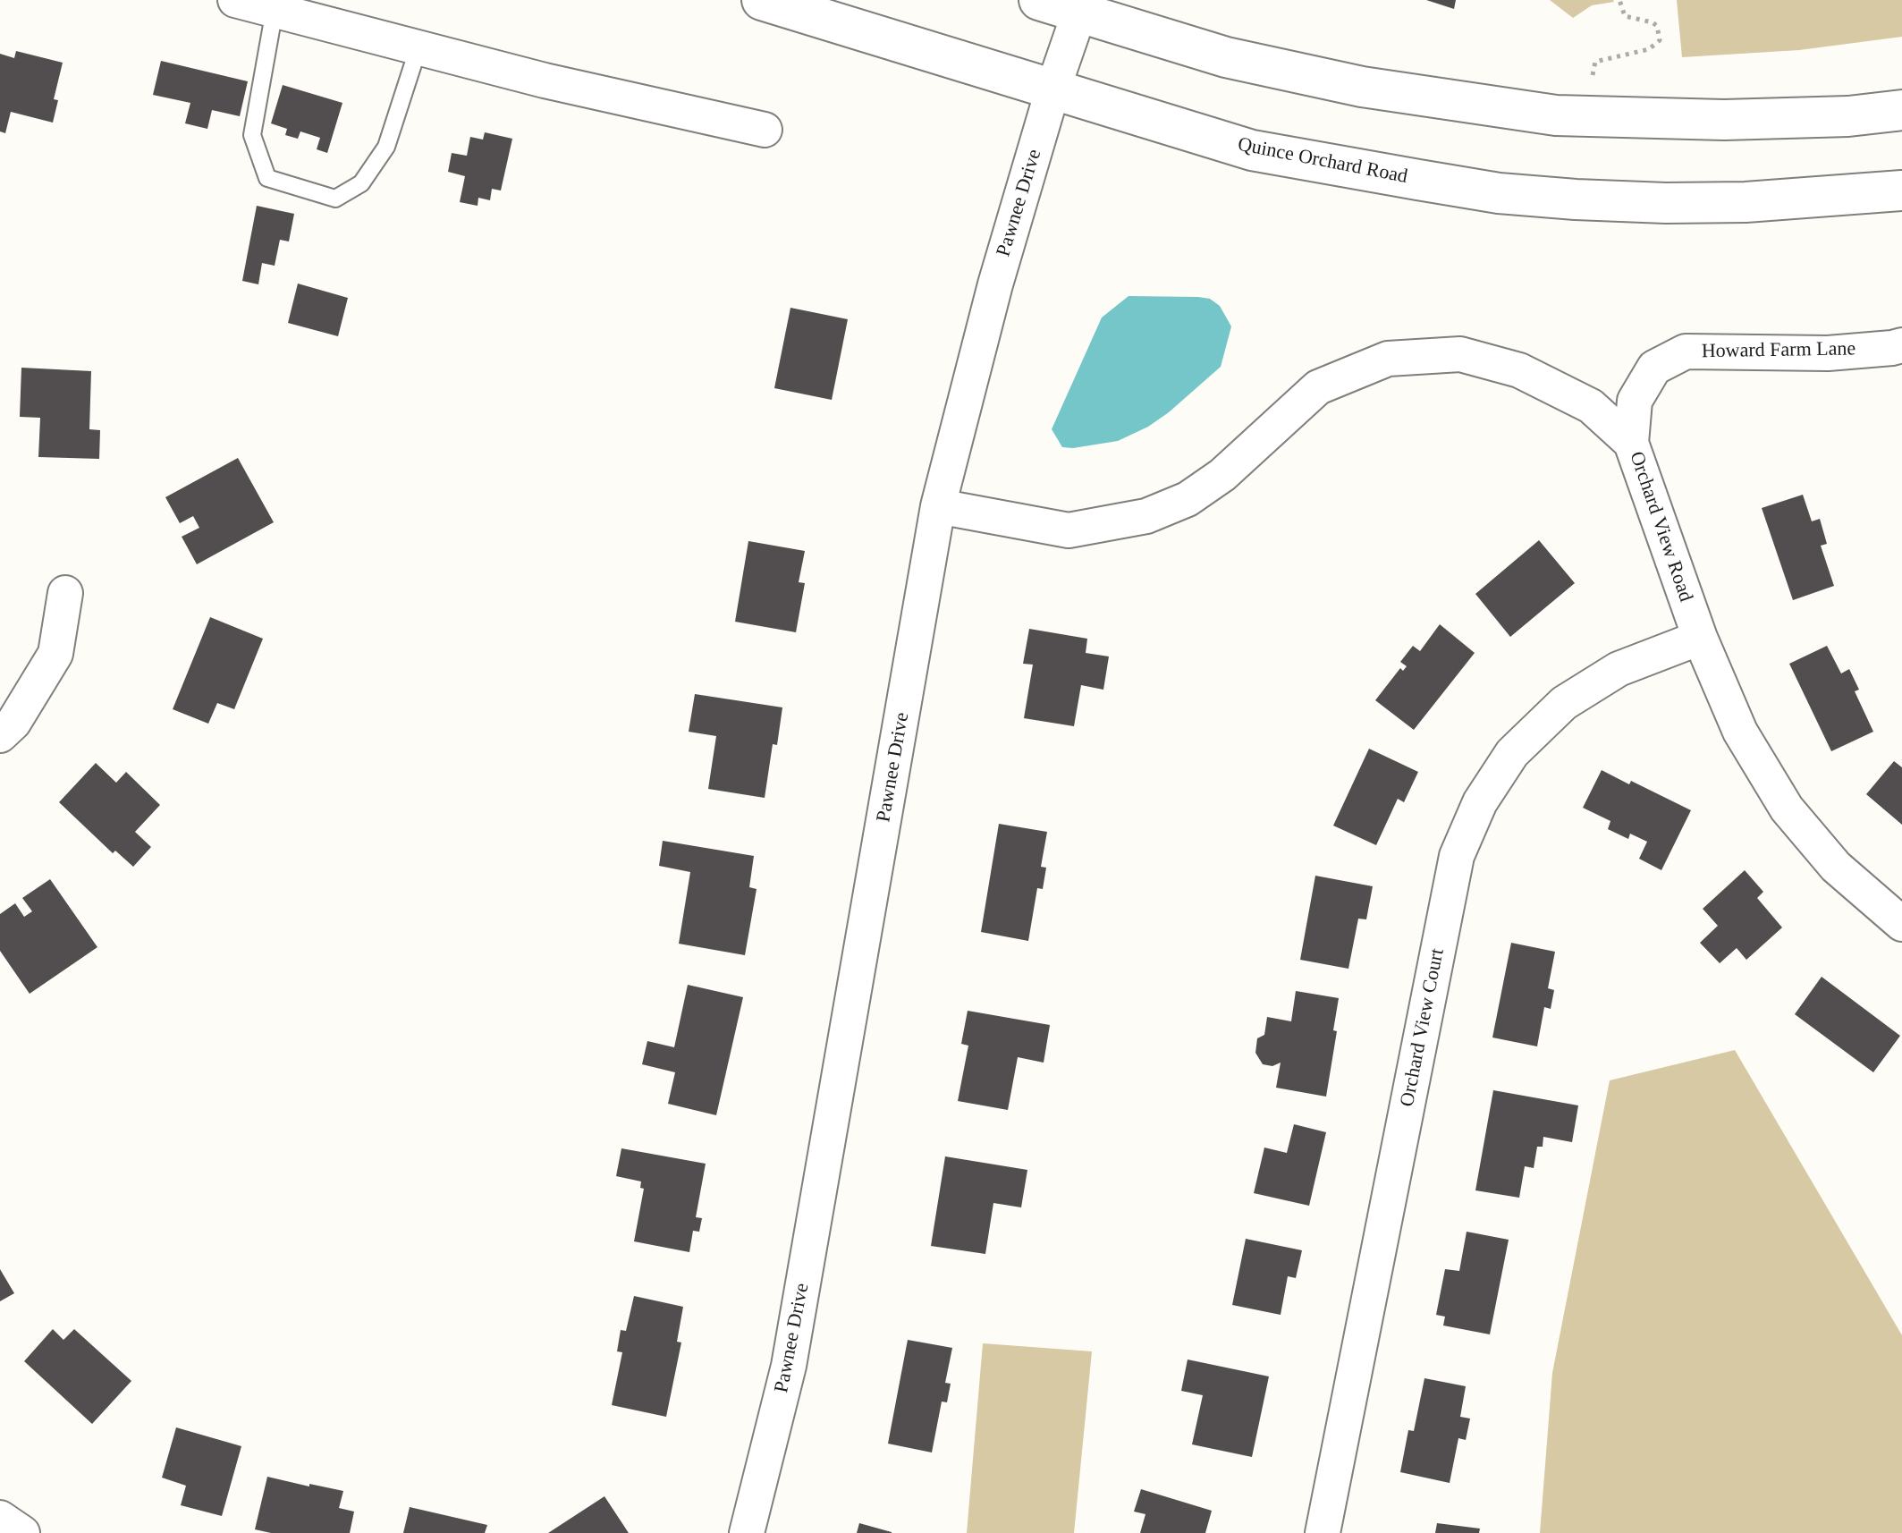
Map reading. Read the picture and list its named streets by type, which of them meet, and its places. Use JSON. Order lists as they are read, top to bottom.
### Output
{
  "streets": {
    "main road": ["Quince Orchard Road"],
    "street": [
      "Pawnee Drive",
      "Howard Farm Lane",
      "Orchard View Road",
      "Orchard View Court"
    ]
  },
  "crossings": [
    ["Quince Orchard Road", "Pawnee Drive"],
    ["Pawnee Drive", "Orchard View Road"],
    ["Howard Farm Lane", "Orchard View Road"],
    ["Orchard View Road", "Orchard View Court"]
  ]
}
